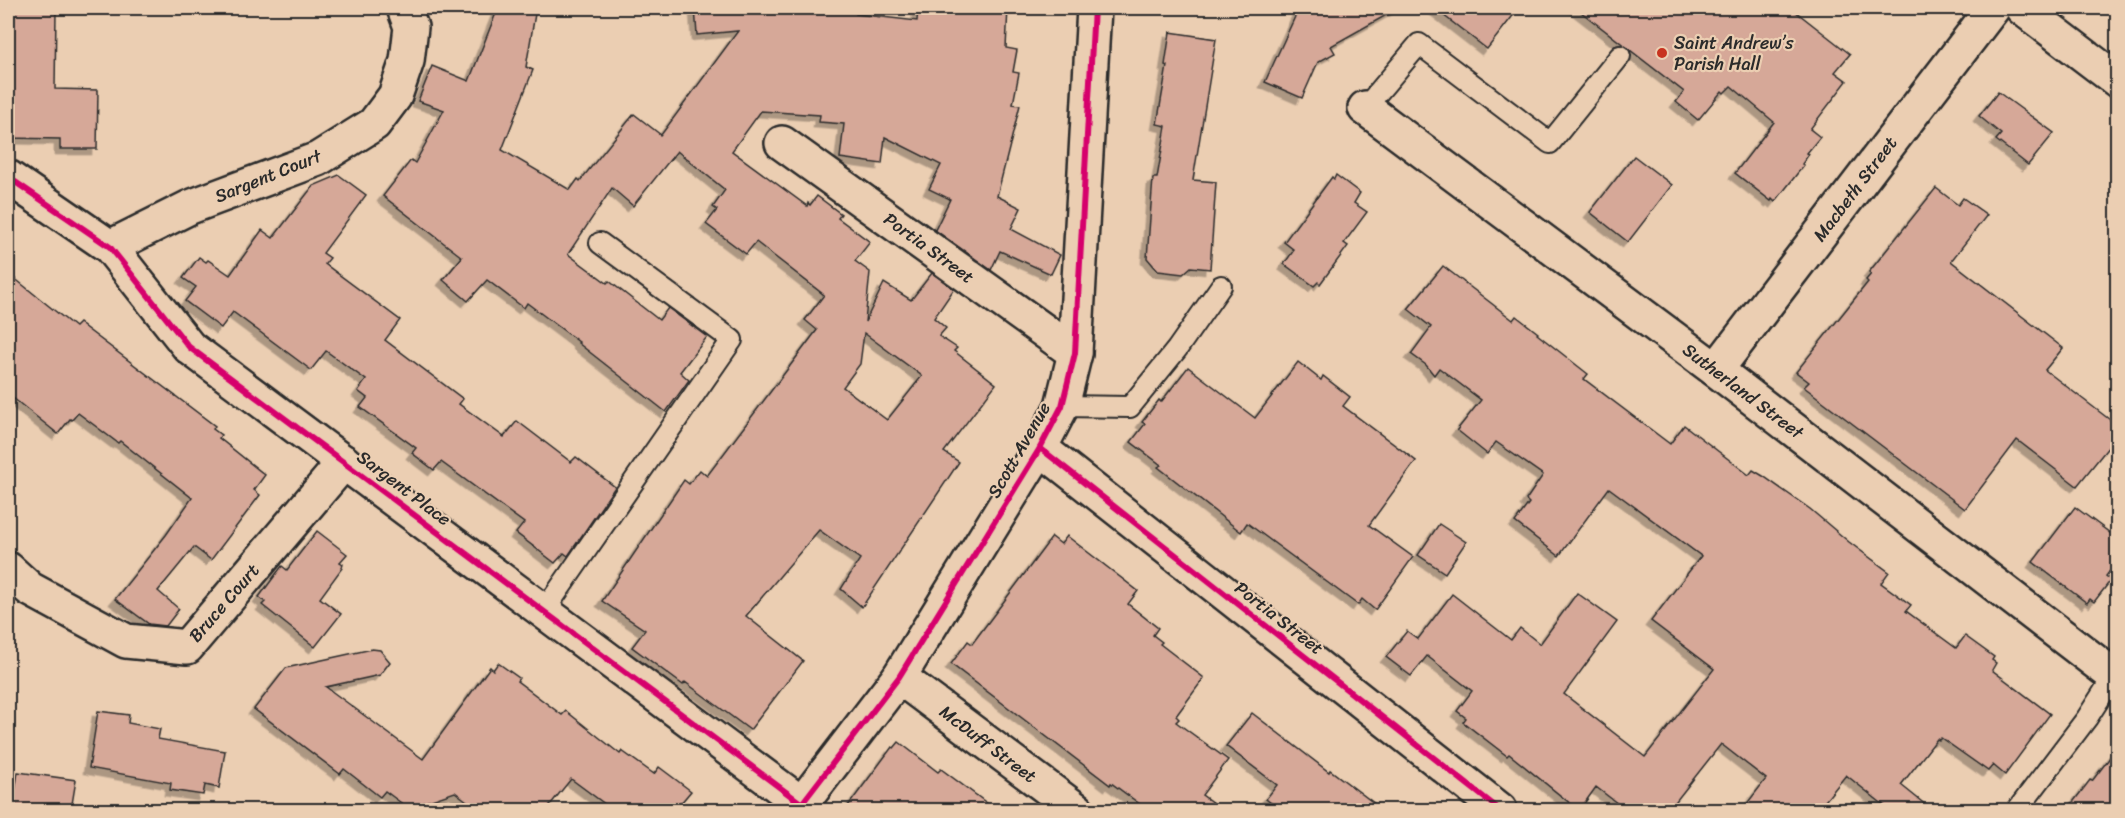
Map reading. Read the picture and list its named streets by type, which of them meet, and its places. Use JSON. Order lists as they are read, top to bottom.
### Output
{
  "streets": {
    "street": [
      "Sargent Court",
      "Macbeth Street",
      "Portia Street",
      "Sutherland Street",
      "Scott Avenue",
      "Sargent Place",
      "Bruce Court",
      "McDuff Street"
    ]
  },
  "crossings": [
    ["Sargent Court", "Sargent Place"],
    ["Macbeth Street", "Sutherland Street"],
    ["Portia Street", "Scott Avenue"],
    ["Scott Avenue", "Sargent Place"],
    ["Scott Avenue", "McDuff Street"],
    ["Sargent Place", "Bruce Court"]
  ],
  "places": ["Saint Andrew’s Parish Hall"]
}
